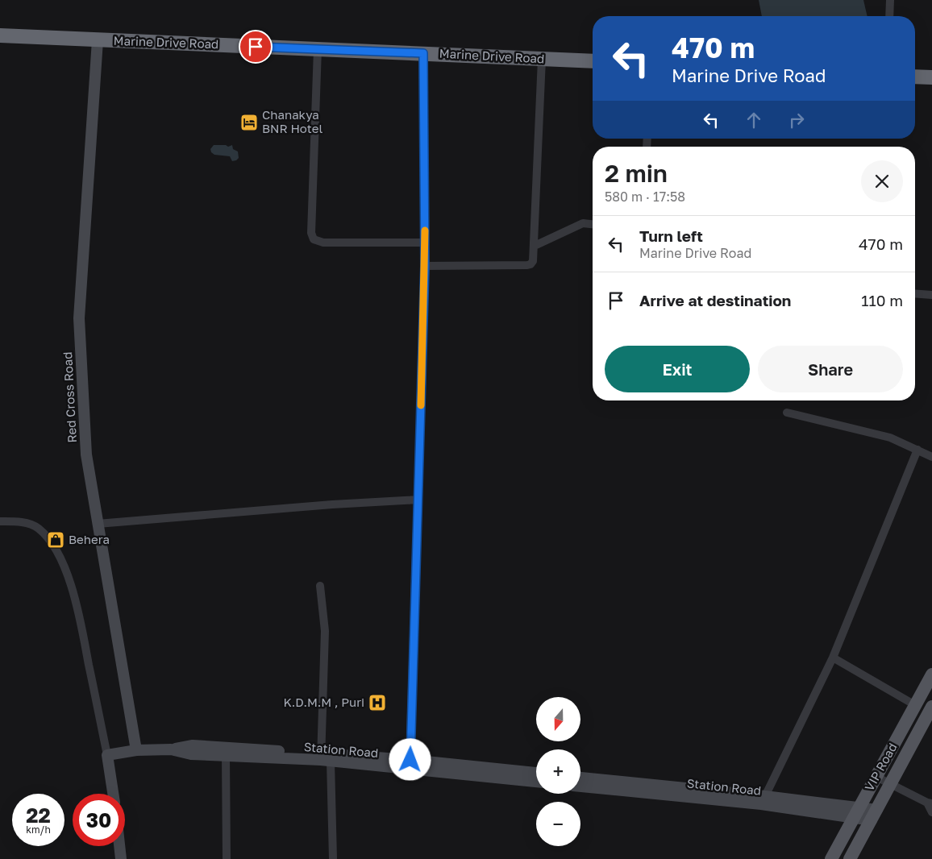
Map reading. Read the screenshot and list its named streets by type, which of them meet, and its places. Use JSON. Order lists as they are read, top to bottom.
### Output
{
  "streets": {
    "highway": ["Marine Drive Road"],
    "main road": ["Red Cross Road", "Station Road", "VIP Road"]
  },
  "crossings": [
    ["Marine Drive Road", "Red Cross Road"],
    ["Red Cross Road", "Station Road"],
    ["Station Road", "VIP Road"]
  ],
  "places": {
    "hotel": ["Chanakya BNR Hotel"],
    "shop": ["Behera"],
    "hospital": ["K.D.M.M , Puri"]
  },
  "north": "bottom",
  "page": {
    "turn": ["470 m", "Marine Drive Road"],
    "heading": ["2 min", "580 m · 17:58"],
    "list": [
      {
        "name": "Turn left",
        "note": "Marine Drive Road",
        "value": "470 m"
      },
      {
        "name": "Arrive at destination",
        "value": "110 m"
      }
    ],
    "buttons": ["Exit", "Share"],
    "map_buttons": ["+", "−"],
    "speed": "22 km/h",
    "limit": "30"
  }
}
